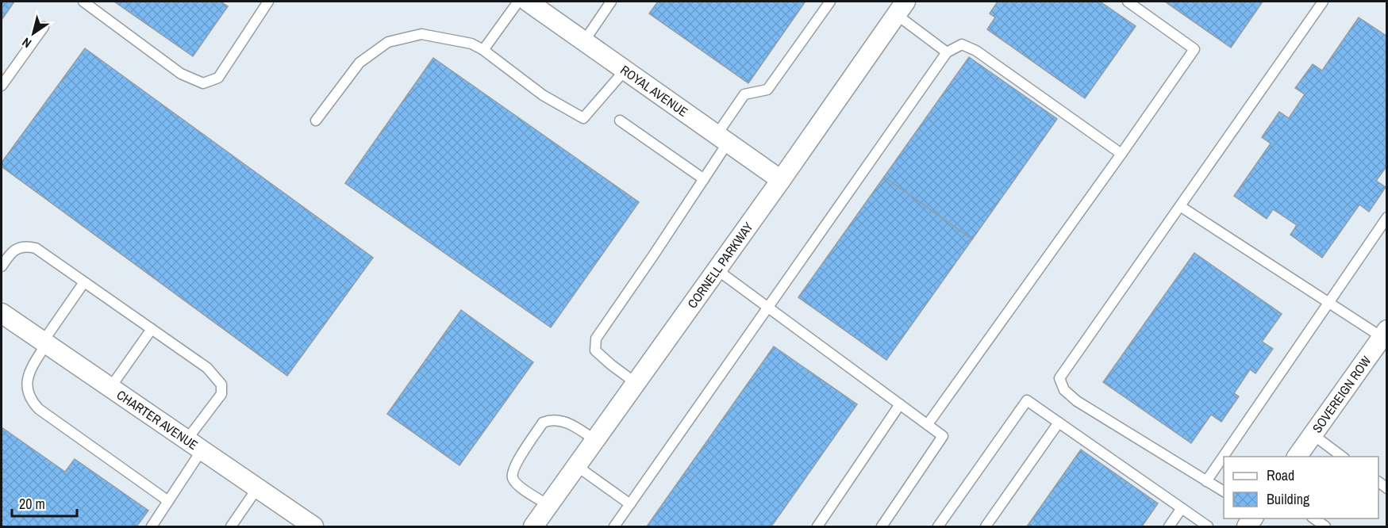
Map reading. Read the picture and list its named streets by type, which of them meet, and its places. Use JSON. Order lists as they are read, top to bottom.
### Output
{
  "streets": {
    "street": [
      "ROYAL AVENUE",
      "CORNELL PARKWAY",
      "SOVEREIGN ROW",
      "CHARTER AVENUE"
    ]
  },
  "crossings": [
    ["ROYAL AVENUE", "CORNELL PARKWAY"]
  ],
  "legend": ["Road", "Building"],
  "scale_bar": "20 m",
  "north": "bottom left"
}
